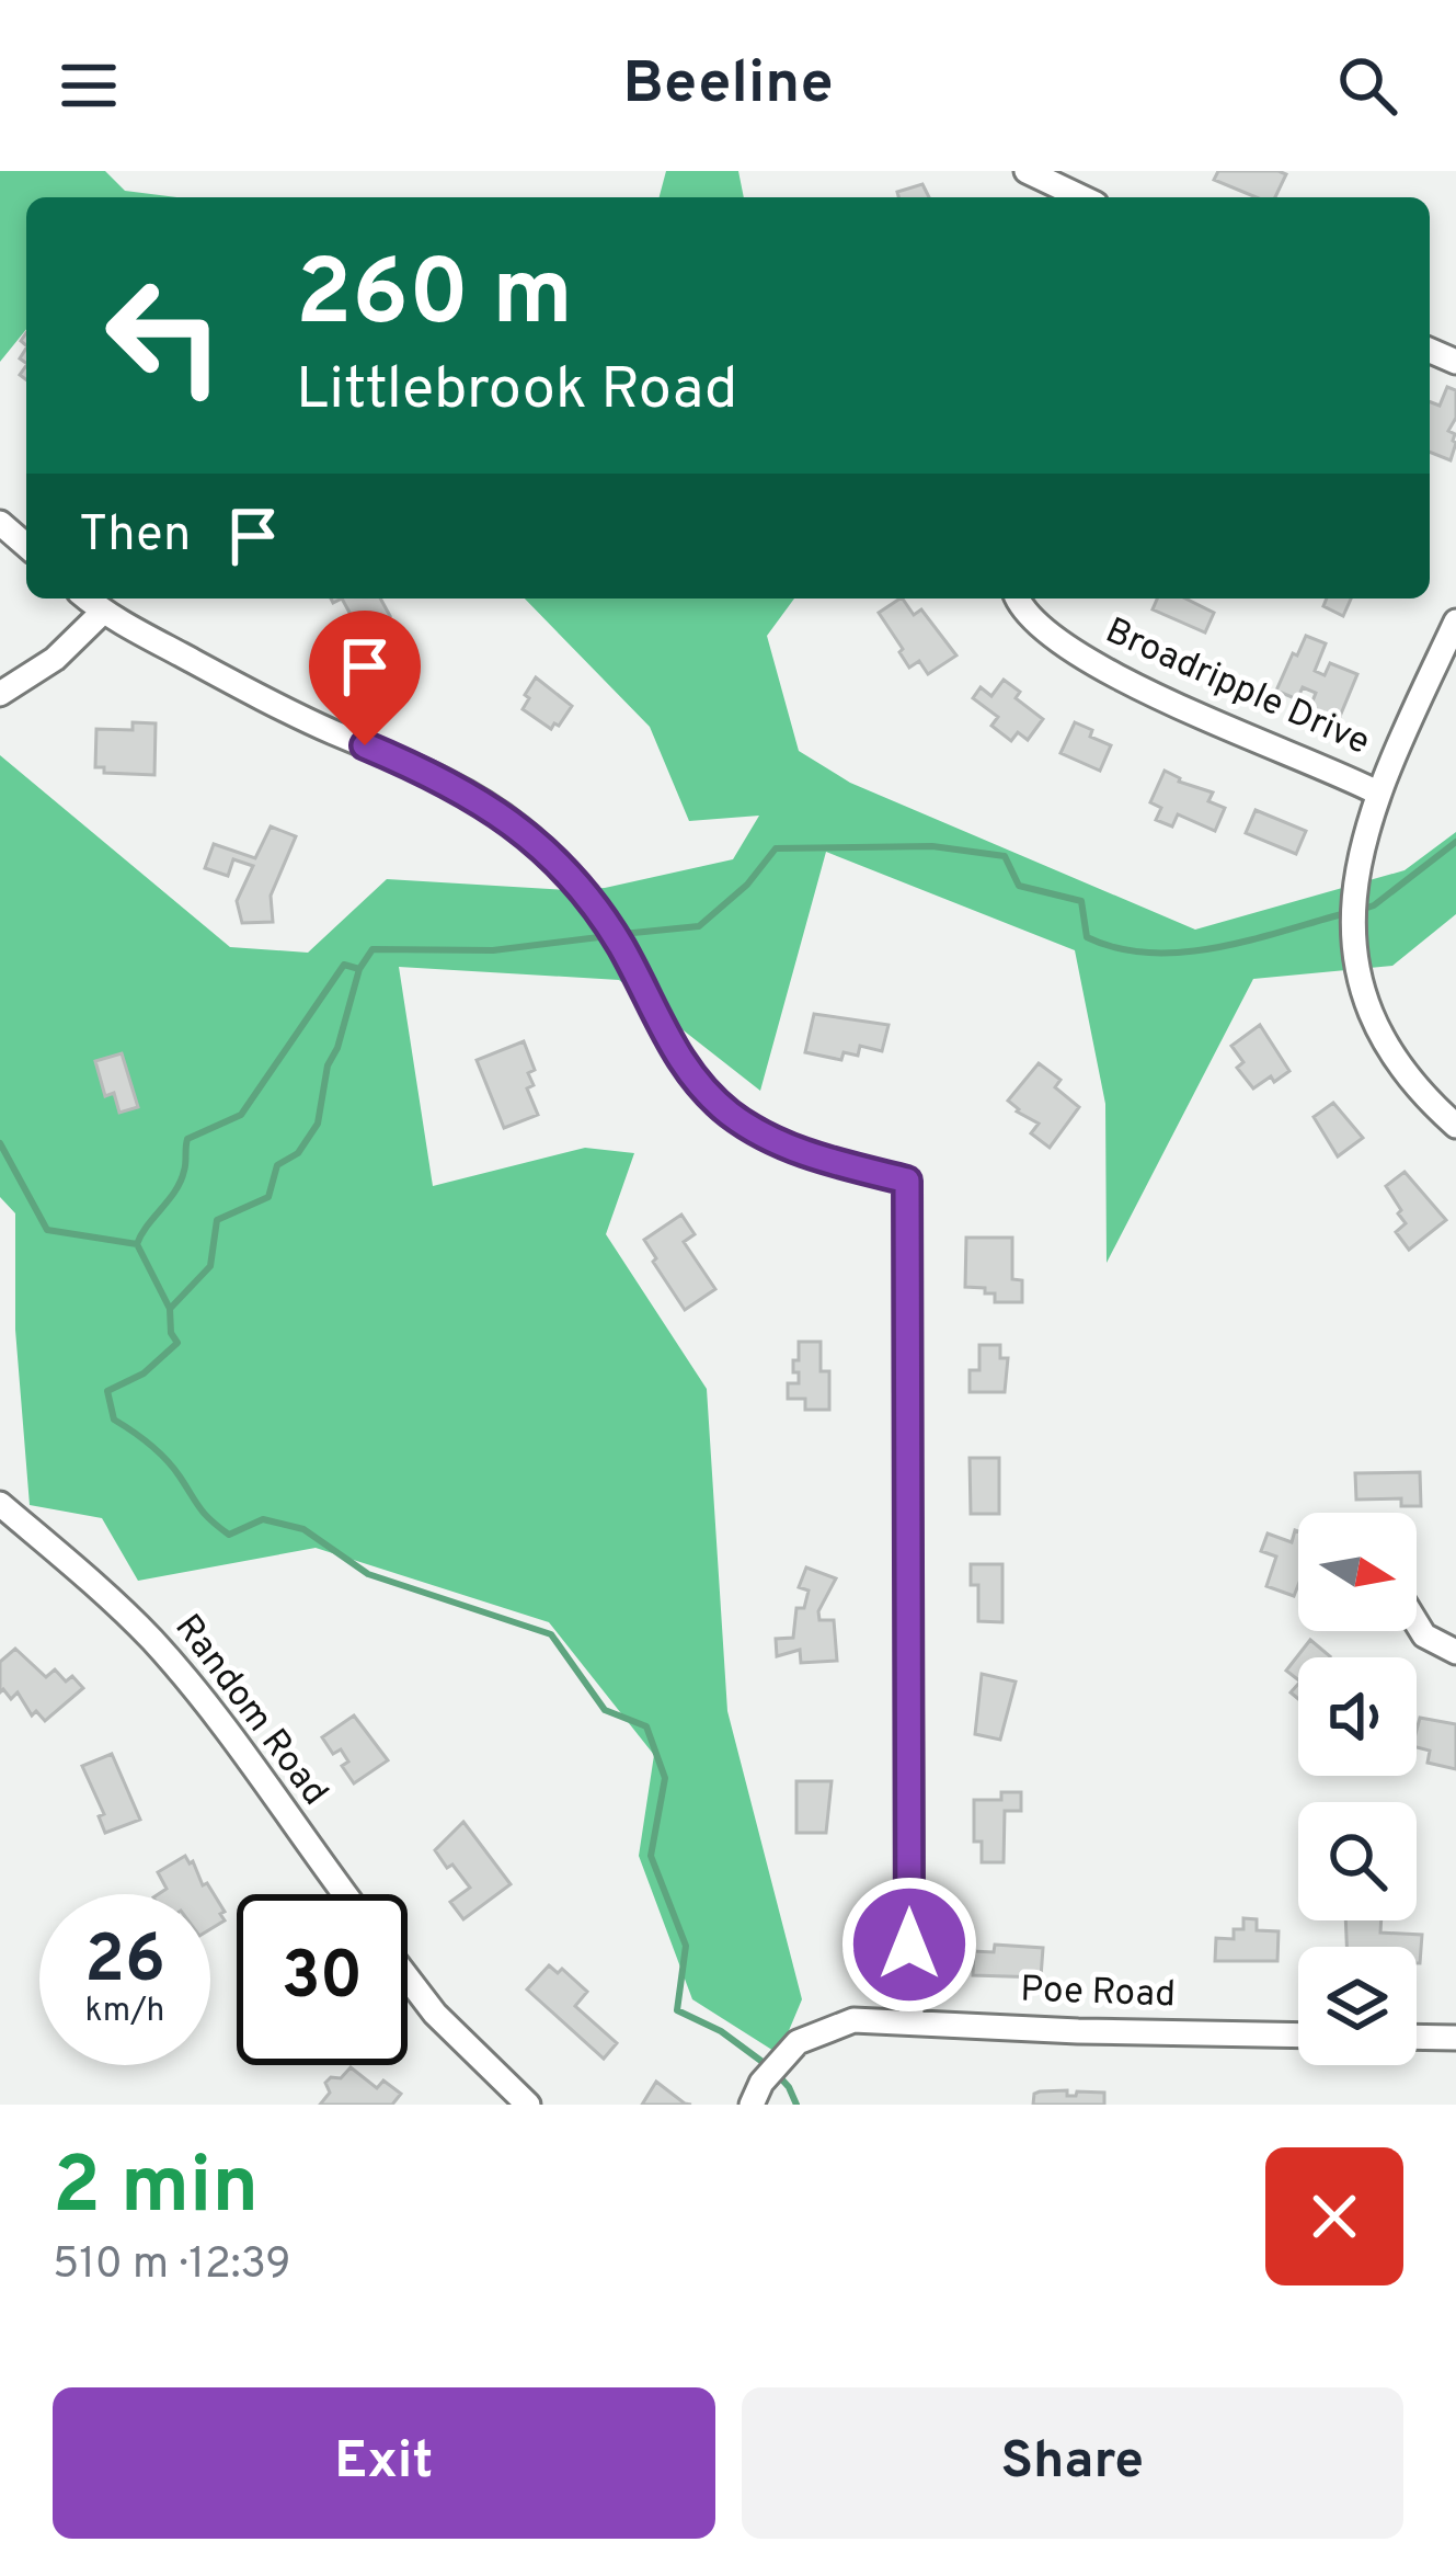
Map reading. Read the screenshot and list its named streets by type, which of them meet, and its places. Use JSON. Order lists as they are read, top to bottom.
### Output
{
  "streets": {
    "street": ["Broadripple Drive", "Random Road", "Poe Road"]
  },
  "north": "right",
  "page": {
    "header": "Beeline",
    "turn": ["260 m", "Littlebrook Road"],
    "then": "Then",
    "speed": "26 km/h",
    "limit": "30",
    "heading": ["2 min", "510 m · 12:39"],
    "buttons": ["Exit", "Share"]
  }
}
